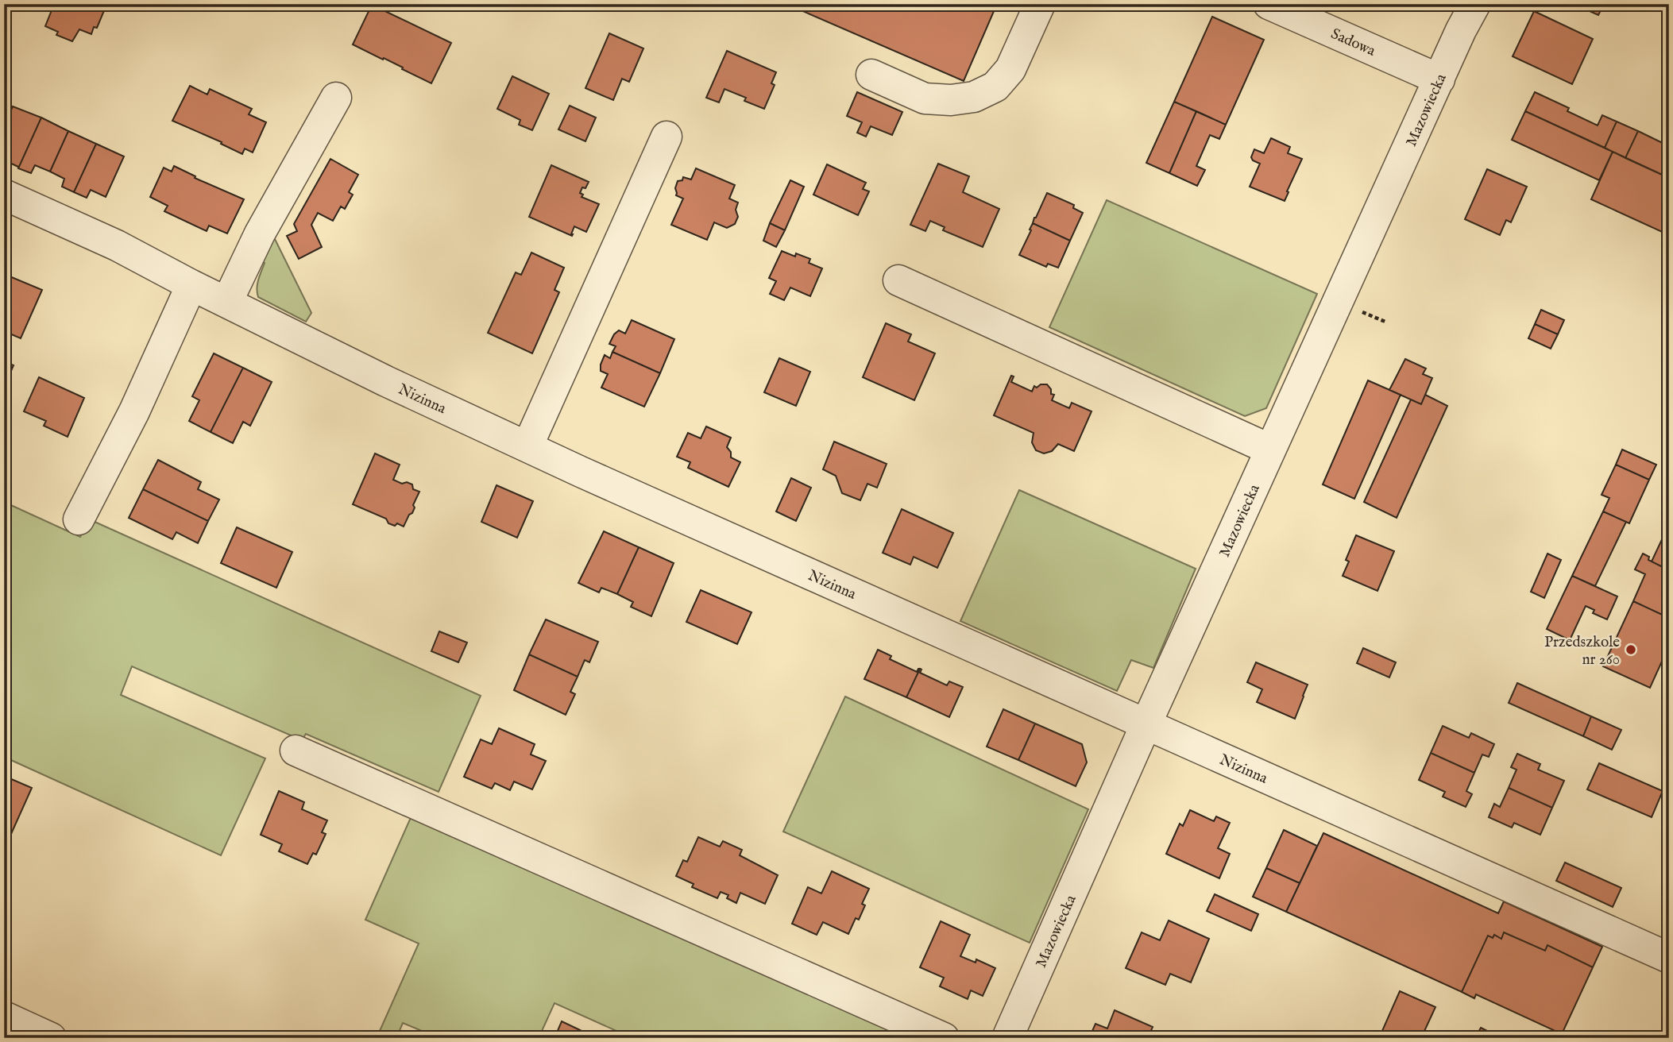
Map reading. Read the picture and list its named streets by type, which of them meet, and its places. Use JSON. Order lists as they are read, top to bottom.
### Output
{
  "streets": {
    "street": ["Sadowa", "Mazowiecka", "Nizinna"]
  },
  "crossings": [
    ["Sadowa", "Mazowiecka"],
    ["Mazowiecka", "Nizinna"]
  ],
  "places": ["Przedszkole nr 260"]
}
